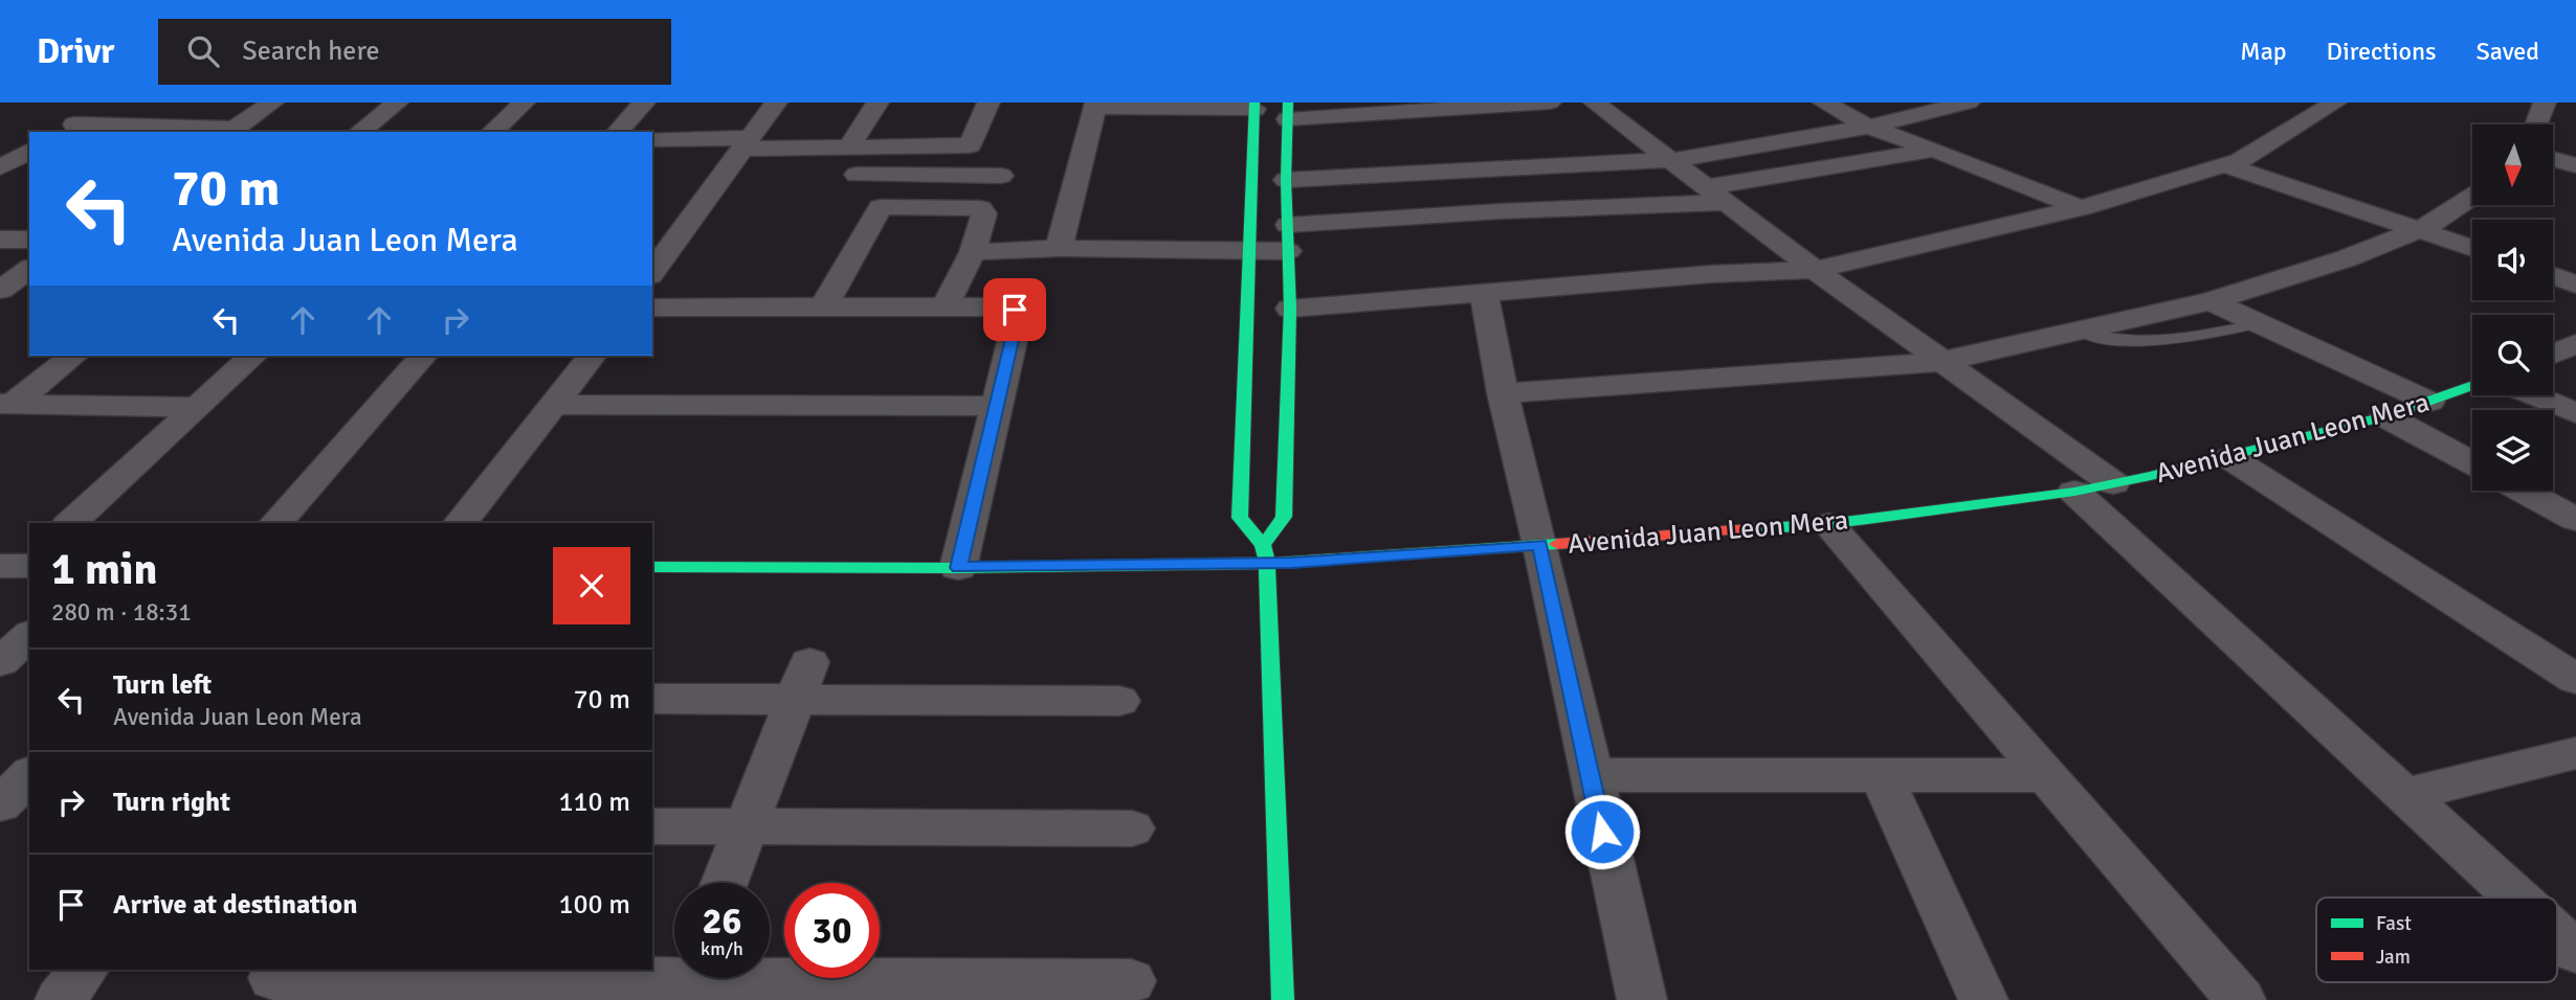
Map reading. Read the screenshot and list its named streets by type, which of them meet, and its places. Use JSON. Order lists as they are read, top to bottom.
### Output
{
  "streets": {
    "street": ["Avenida Juan Leon Mera"]
  },
  "legend": ["Fast", "Jam"],
  "north": "bottom",
  "page": {
    "header": "Drivr",
    "search": "Search here",
    "nav": ["Map", "Directions", "Saved"],
    "turn": ["70 m", "Avenida Juan Leon Mera"],
    "heading": ["1 min", "280 m · 18:31"],
    "list": [
      {
        "name": "Turn left",
        "note": "Avenida Juan Leon Mera",
        "value": "70 m"
      },
      {
        "name": "Turn right",
        "value": "110 m"
      },
      {
        "name": "Arrive at destination",
        "value": "100 m"
      }
    ],
    "speed": "26 km/h",
    "limit": "30"
  }
}
